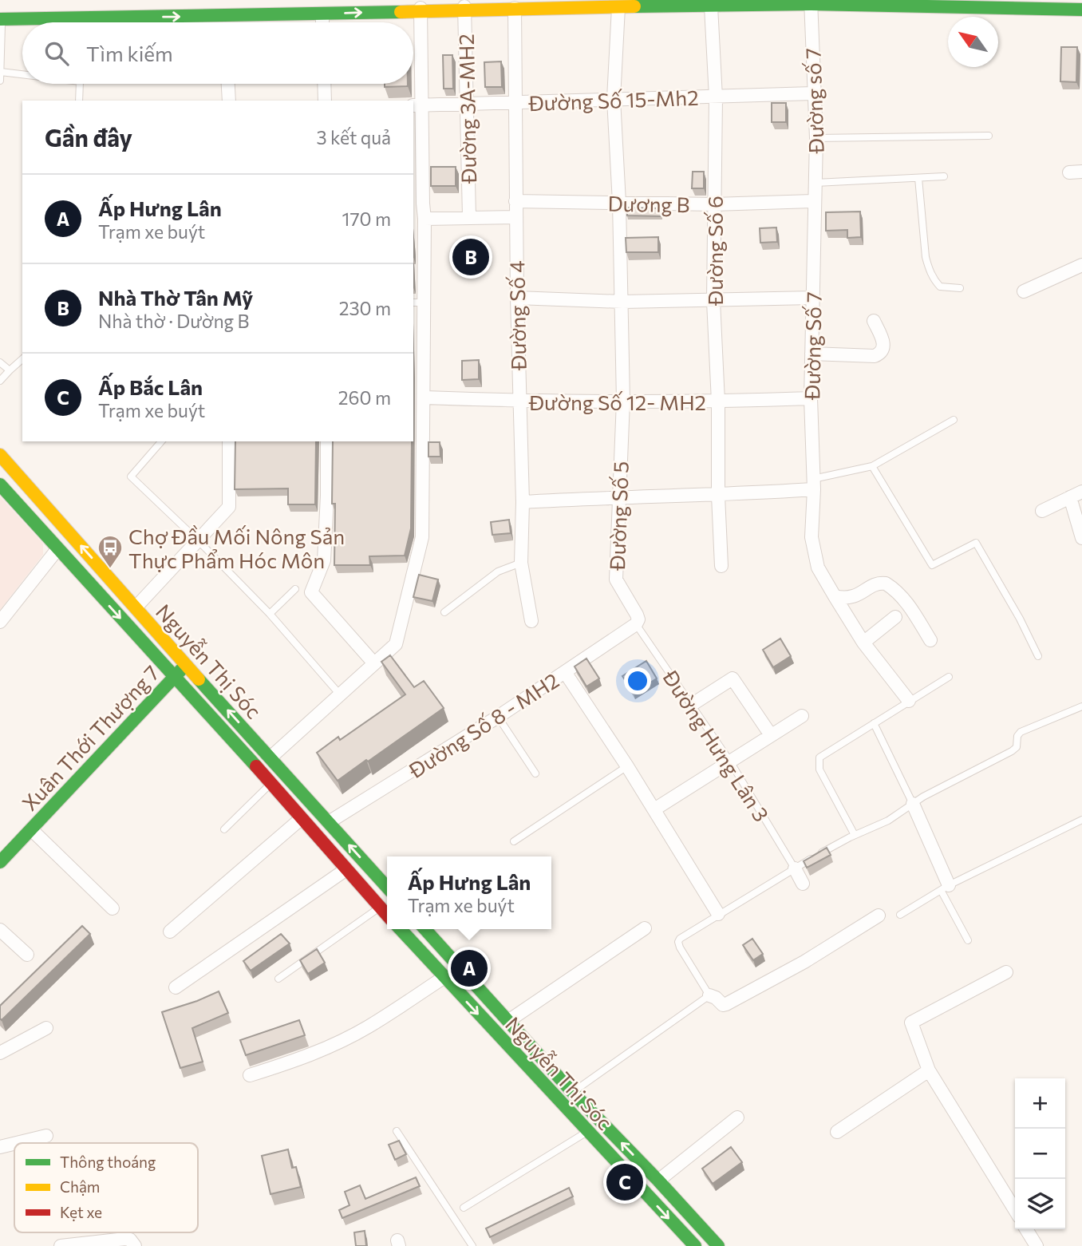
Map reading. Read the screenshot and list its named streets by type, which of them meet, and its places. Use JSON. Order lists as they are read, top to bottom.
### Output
{
  "streets": {
    "main road": ["Nguyễn Thị Sóc", "Xuân Thới Thượng 7"],
    "street": [
      "Đường Số 15-Mh2",
      "Đường số 7",
      "Đường 3A-MH2",
      "Dương B",
      "Đường Số 6",
      "Đường Số 4",
      "Đường Số 7",
      "Đường Số 12- MH2",
      "Đường Số 5",
      "Đường Số 8 - MH2"
    ],
    "lane": ["Đường Hưng Lân 3"]
  },
  "crossings": [
    ["Đường Số 15-Mh2", "Đường số 7"],
    ["Đường Số 15-Mh2", "Đường 3A-MH2"],
    ["Đường Số 15-Mh2", "Đường Số 6"],
    ["Đường Số 15-Mh2", "Đường Số 4"],
    ["Đường số 7", "Dương B"],
    ["Đường số 7", "Đường Số 7"],
    ["Dương B", "Đường Số 6"],
    ["Dương B", "Đường Số 4"],
    ["Dương B", "Đường Số 7"],
    ["Dương B", "Đường Số 5"],
    ["Đường Số 6", "Đường Số 12- MH2"],
    ["Đường Số 4", "Đường Số 12- MH2"],
    ["Đường Số 7", "Đường Số 12- MH2"],
    ["Đường Số 12- MH2", "Đường Số 5"],
    ["Đường Số 5", "Đường Số 8 - MH2"],
    ["Đường Số 5", "Đường Hưng Lân 3"],
    ["Nguyễn Thị Sóc", "Đường Số 8 - MH2"],
    ["Nguyễn Thị Sóc", "Xuân Thới Thượng 7"],
    ["Đường Số 8 - MH2", "Đường Hưng Lân 3"]
  ],
  "places": {
    "bus stop": ["Chợ Đầu Mối Nông Sản Thực Phẩm Hóc Môn"]
  },
  "legend": ["Thông thoáng", "Chậm", "Kẹt xe"],
  "north": "top left",
  "page": {
    "search": "Tìm kiếm",
    "heading": ["Gần đây", "3 kết quả"],
    "list": [
      {
        "mark": "A",
        "name": "Ấp Hưng Lân",
        "note": "Trạm xe buýt",
        "value": "170 m"
      },
      {
        "mark": "B",
        "name": "Nhà Thờ Tân Mỹ",
        "note": "Nhà thờ · Dường B",
        "value": "230 m"
      },
      {
        "mark": "C",
        "name": "Ấp Bắc Lân",
        "note": "Trạm xe buýt",
        "value": "260 m"
      }
    ],
    "pins": ["B", "A", "C"],
    "popup": ["Ấp Hưng Lân", "Trạm xe buýt"],
    "map_buttons": ["+", "−"]
  }
}
